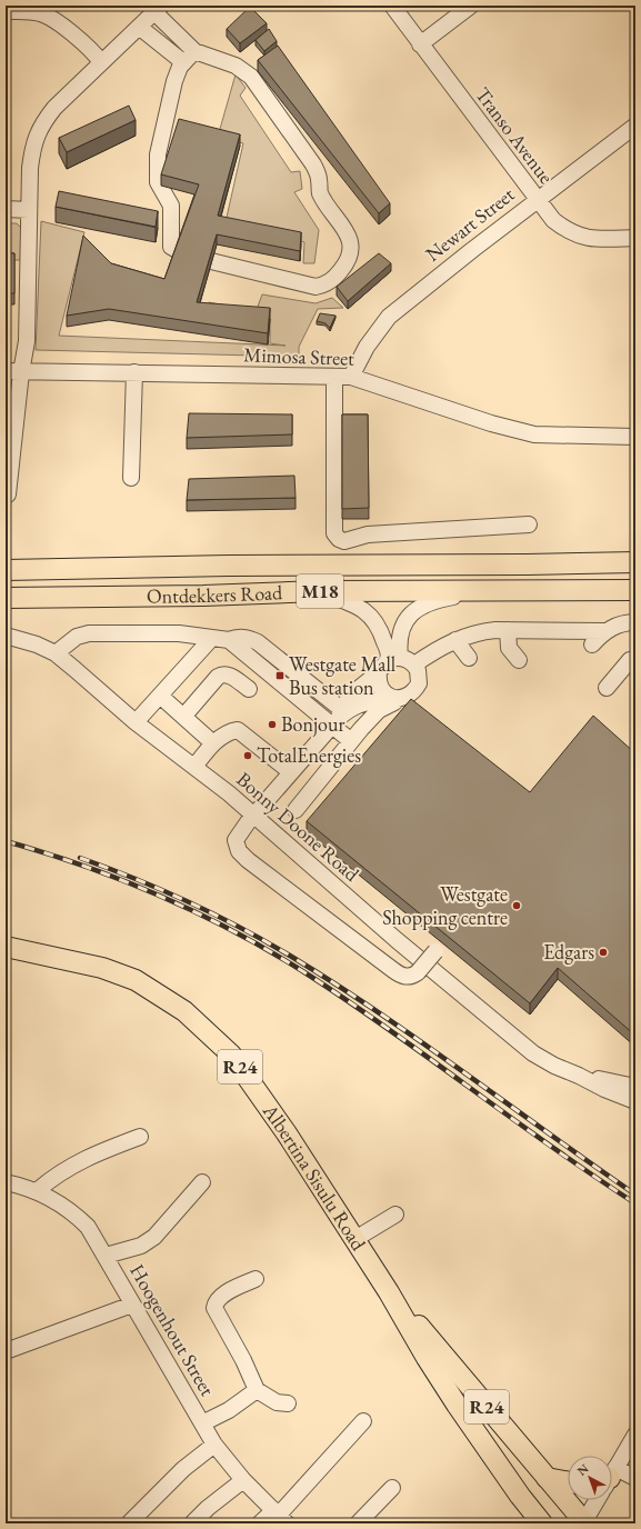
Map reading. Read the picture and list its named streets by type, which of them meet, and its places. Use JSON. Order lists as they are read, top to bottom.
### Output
{
  "streets": {
    "main road": [
      "M18",
      "Ontdekkers Road",
      "R24",
      "Albertina Sisulu Road"
    ],
    "street": [
      "Transo Avenue",
      "Newart Street",
      "Mimosa Street",
      "Bonny Doone Road",
      "Hoogenhout Street"
    ]
  },
  "crossings": [
    ["Transo Avenue", "Newart Street"],
    ["Newart Street", "Mimosa Street"]
  ],
  "places": {
    "transit": ["Westgate Mall Bus station"],
    "other": [
      "Bonjour",
      "TotalEnergies",
      "Westgate Shopping centre",
      "Edgars"
    ]
  },
  "north": "top left"
}
